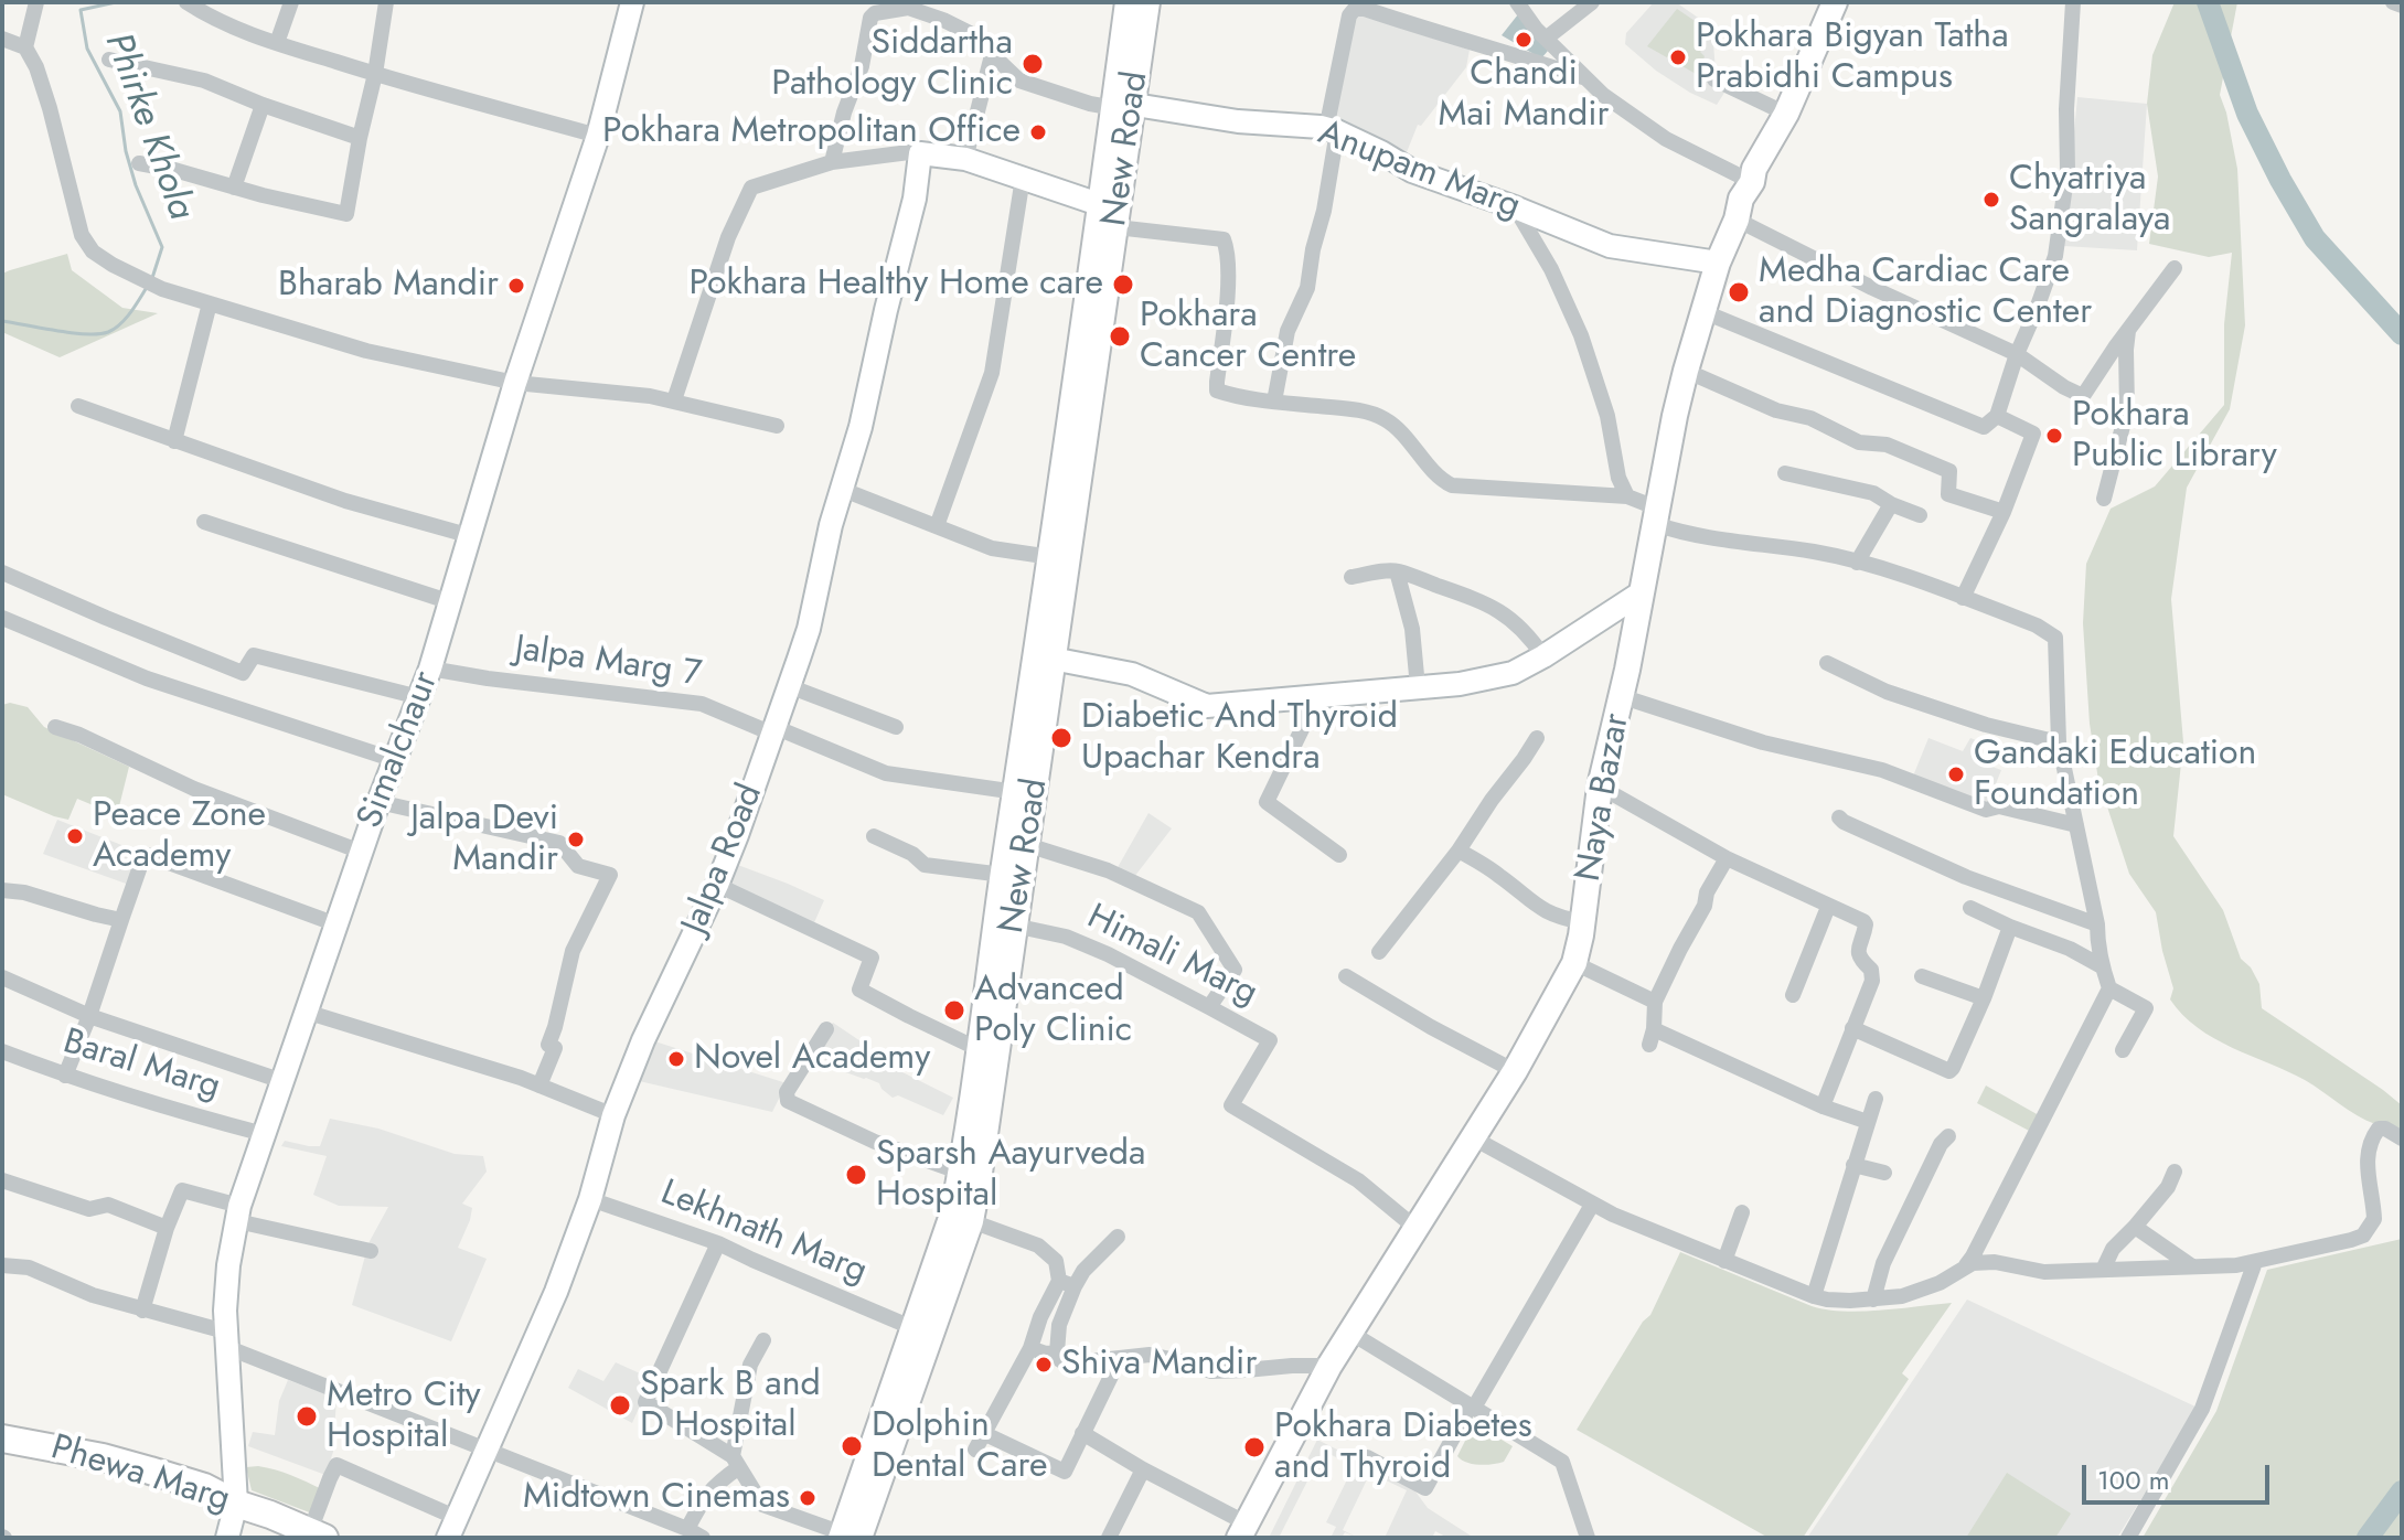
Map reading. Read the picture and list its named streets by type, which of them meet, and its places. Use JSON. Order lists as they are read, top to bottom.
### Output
{
  "streets": {
    "highway": ["Phewa Marg"],
    "main road": ["New Road", "Naya Bazar"],
    "street": [
      "Anupam Marg",
      "Jalpa Marg 7",
      "Simalchaur",
      "Jalpa Road",
      "Himali Marg",
      "Baral Marg",
      "Lekhnath Marg"
    ]
  },
  "crossings": [
    ["New Road", "Anupam Marg"],
    ["New Road", "Jalpa Marg 7"],
    ["New Road", "Himali Marg"],
    ["New Road", "Lekhnath Marg"],
    ["Anupam Marg", "Naya Bazar"],
    ["Jalpa Marg 7", "Simalchaur"],
    ["Jalpa Marg 7", "Jalpa Road"],
    ["Simalchaur", "Baral Marg"],
    ["Simalchaur", "Phewa Marg"],
    ["Naya Bazar", "Himali Marg"],
    ["Jalpa Road", "Lekhnath Marg"]
  ],
  "water": ["Phirke Khola"],
  "places": [
    "Chandi Mai Mandir",
    "Pokhara Bigyan Tatha Prabidhi Campus",
    "Siddartha Pathology Clinic",
    "Pokhara Metropolitan Office",
    "Chyatriya Sangralaya",
    "Pokhara Healthy Home care",
    "Bharab Mandir",
    "Medha Cardiac Care and Diagnostic Center",
    "Pokhara Cancer Centre",
    "Pokhara Public Library",
    "Diabetic And Thyroid Upachar Kendra",
    "Gandaki Education Foundation",
    "Peace Zone Academy",
    "Jalpa Devi Mandir",
    "Advanced Poly Clinic",
    "Novel Academy",
    "Sparsh Aayurveda Hospital",
    "Shiva Mandir",
    "Spark B and D Hospital",
    "Metro City Hospital",
    "Dolphin Dental Care",
    "Pokhara Diabetes and Thyroid",
    "Midtown Cinemas"
  ],
  "scale_bar": "100 m"
}
